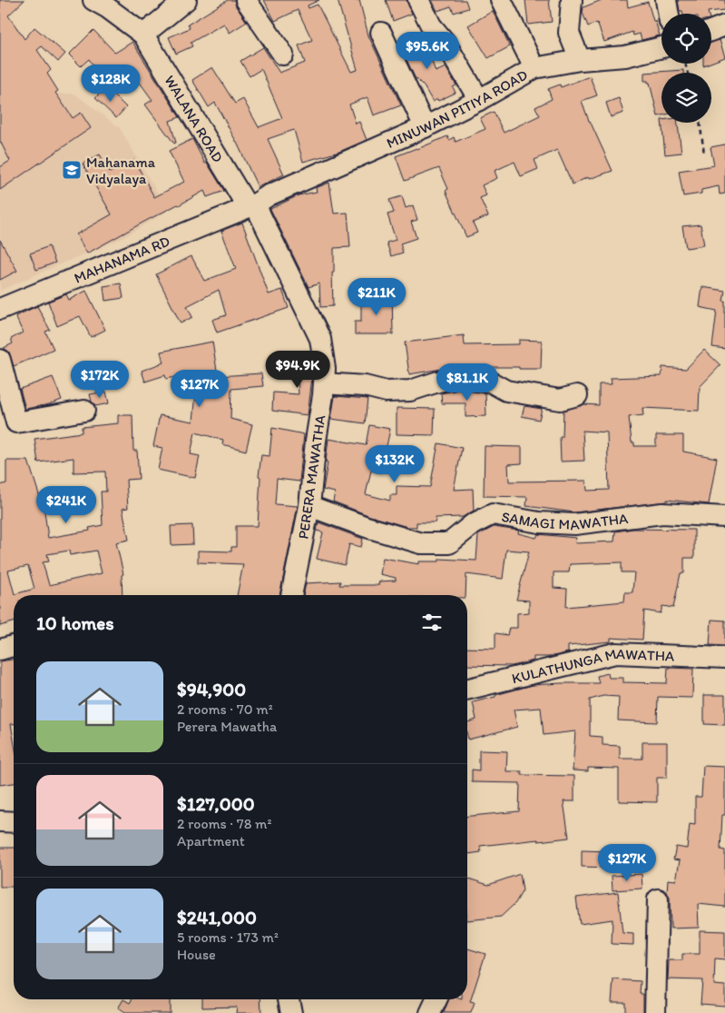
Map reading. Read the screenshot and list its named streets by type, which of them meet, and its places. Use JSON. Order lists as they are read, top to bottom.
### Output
{
  "streets": {
    "street": [
      "MINUWAN PITIYA ROAD",
      "WALANA ROAD",
      "MAHANAMA RD",
      "PERERA MAWATHA",
      "SAMAGI MAWATHA",
      "KULATHUNGA MAWATHA"
    ]
  },
  "crossings": [
    ["MINUWAN PITIYA ROAD", "WALANA ROAD"],
    ["MINUWAN PITIYA ROAD", "MAHANAMA RD"],
    ["MINUWAN PITIYA ROAD", "PERERA MAWATHA"],
    ["WALANA ROAD", "MAHANAMA RD"],
    ["WALANA ROAD", "PERERA MAWATHA"],
    ["MAHANAMA RD", "PERERA MAWATHA"],
    ["PERERA MAWATHA", "SAMAGI MAWATHA"]
  ],
  "places": {
    "school or university": ["Mahanama Vidyalaya"]
  },
  "page": {
    "price": [
      "$95.6K",
      "$128K",
      "$211K",
      "$94.9K",
      "$172K",
      "$81.1K",
      "$127K",
      "$132K",
      "$241K",
      "$127K"
    ],
    "heading": "10 homes",
    "list": [
      {
        "name": "$94,900",
        "note": "2 rooms · 70 m² · Perera Mawatha"
      },
      {
        "name": "$127,000",
        "note": "2 rooms · 78 m² · Apartment"
      },
      {
        "name": "$241,000",
        "note": "5 rooms · 173 m² · House"
      }
    ]
  }
}
